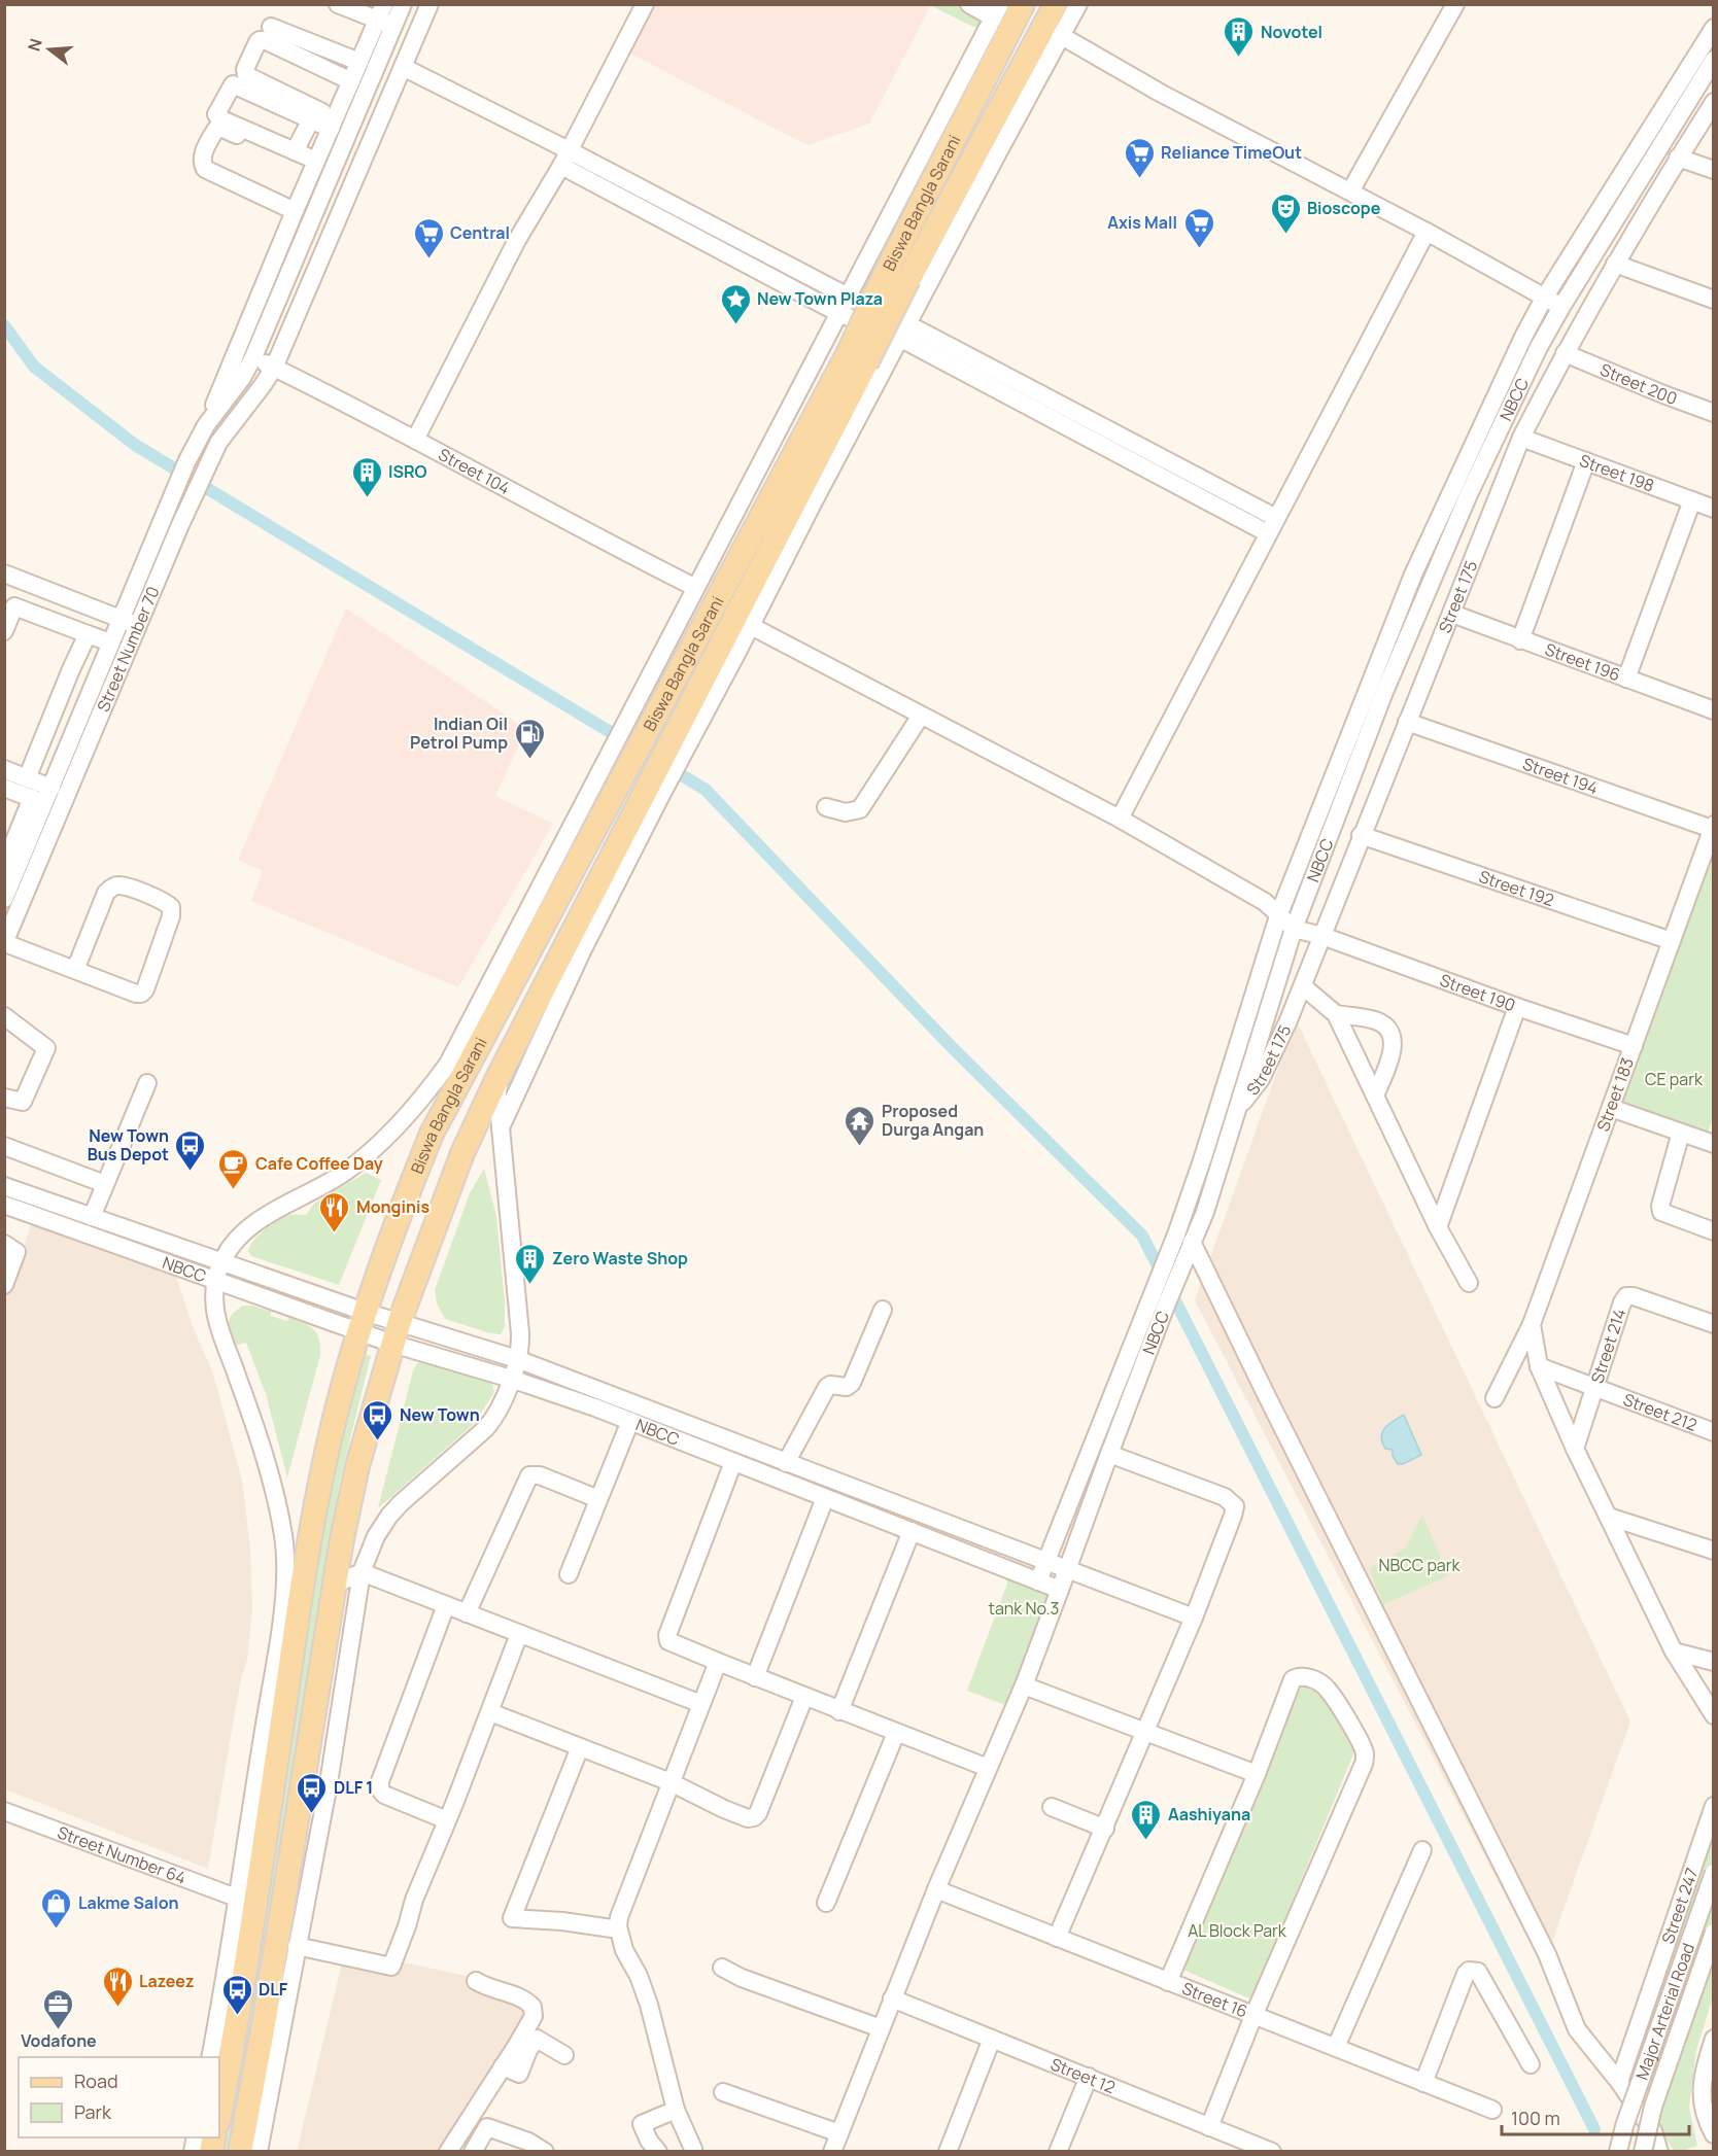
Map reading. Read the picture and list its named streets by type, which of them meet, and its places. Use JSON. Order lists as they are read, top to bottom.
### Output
{
  "streets": {
    "main road": ["Biswa Bangla Sarani"],
    "street": [
      "Street 200",
      "NBCC",
      "Street 104",
      "Street 198",
      "Street 175",
      "Street Number 70",
      "Street 196",
      "Street 194",
      "Street 192",
      "Street 190",
      "Street 183",
      "Street 214",
      "Street 212",
      "Street Number 64",
      "Street 247",
      "Street 16",
      "Major Arterial Road",
      "Street 12"
    ]
  },
  "crossings": [
    ["Biswa Bangla Sarani", "NBCC"],
    ["Street 200", "Street 175"],
    ["NBCC", "Street 175"],
    ["NBCC", "Street 190"],
    ["Street 104", "Street Number 70"],
    ["Street 198", "Street 175"],
    ["Street 175", "Street 196"],
    ["Street 175", "Street 194"],
    ["Street 175", "Street 192"],
    ["Street 175", "Street 190"],
    ["Street 194", "Street 183"],
    ["Street 192", "Street 183"],
    ["Street 190", "Street 183"],
    ["Street 214", "Street 212"]
  ],
  "parks": [
    "CE park",
    "NBCC park",
    "tank No.3",
    "AL Block Park"
  ],
  "places": {
    "building": [
      "Novotel",
      "ISRO",
      "Zero Waste Shop",
      "Aashiyana"
    ],
    "supermarket": ["Reliance TimeOut", "Axis Mall", "Central"],
    "theatre": ["Bioscope"],
    "place": ["New Town Plaza"],
    "fuel station": ["Indian Oil Petrol Pump"],
    "temple": ["Proposed Durga Angan"],
    "bus stop": [
      "New Town Bus Depot",
      "New Town",
      "DLF 1",
      "DLF"
    ],
    "cafe": ["Cafe Coffee Day"],
    "restaurant": ["Monginis", "Lazeez"],
    "shop": ["Lakme Salon"],
    "office": ["Vodafone"]
  },
  "legend": ["Road", "Park"],
  "scale_bar": "100 m",
  "north": "left"
}
